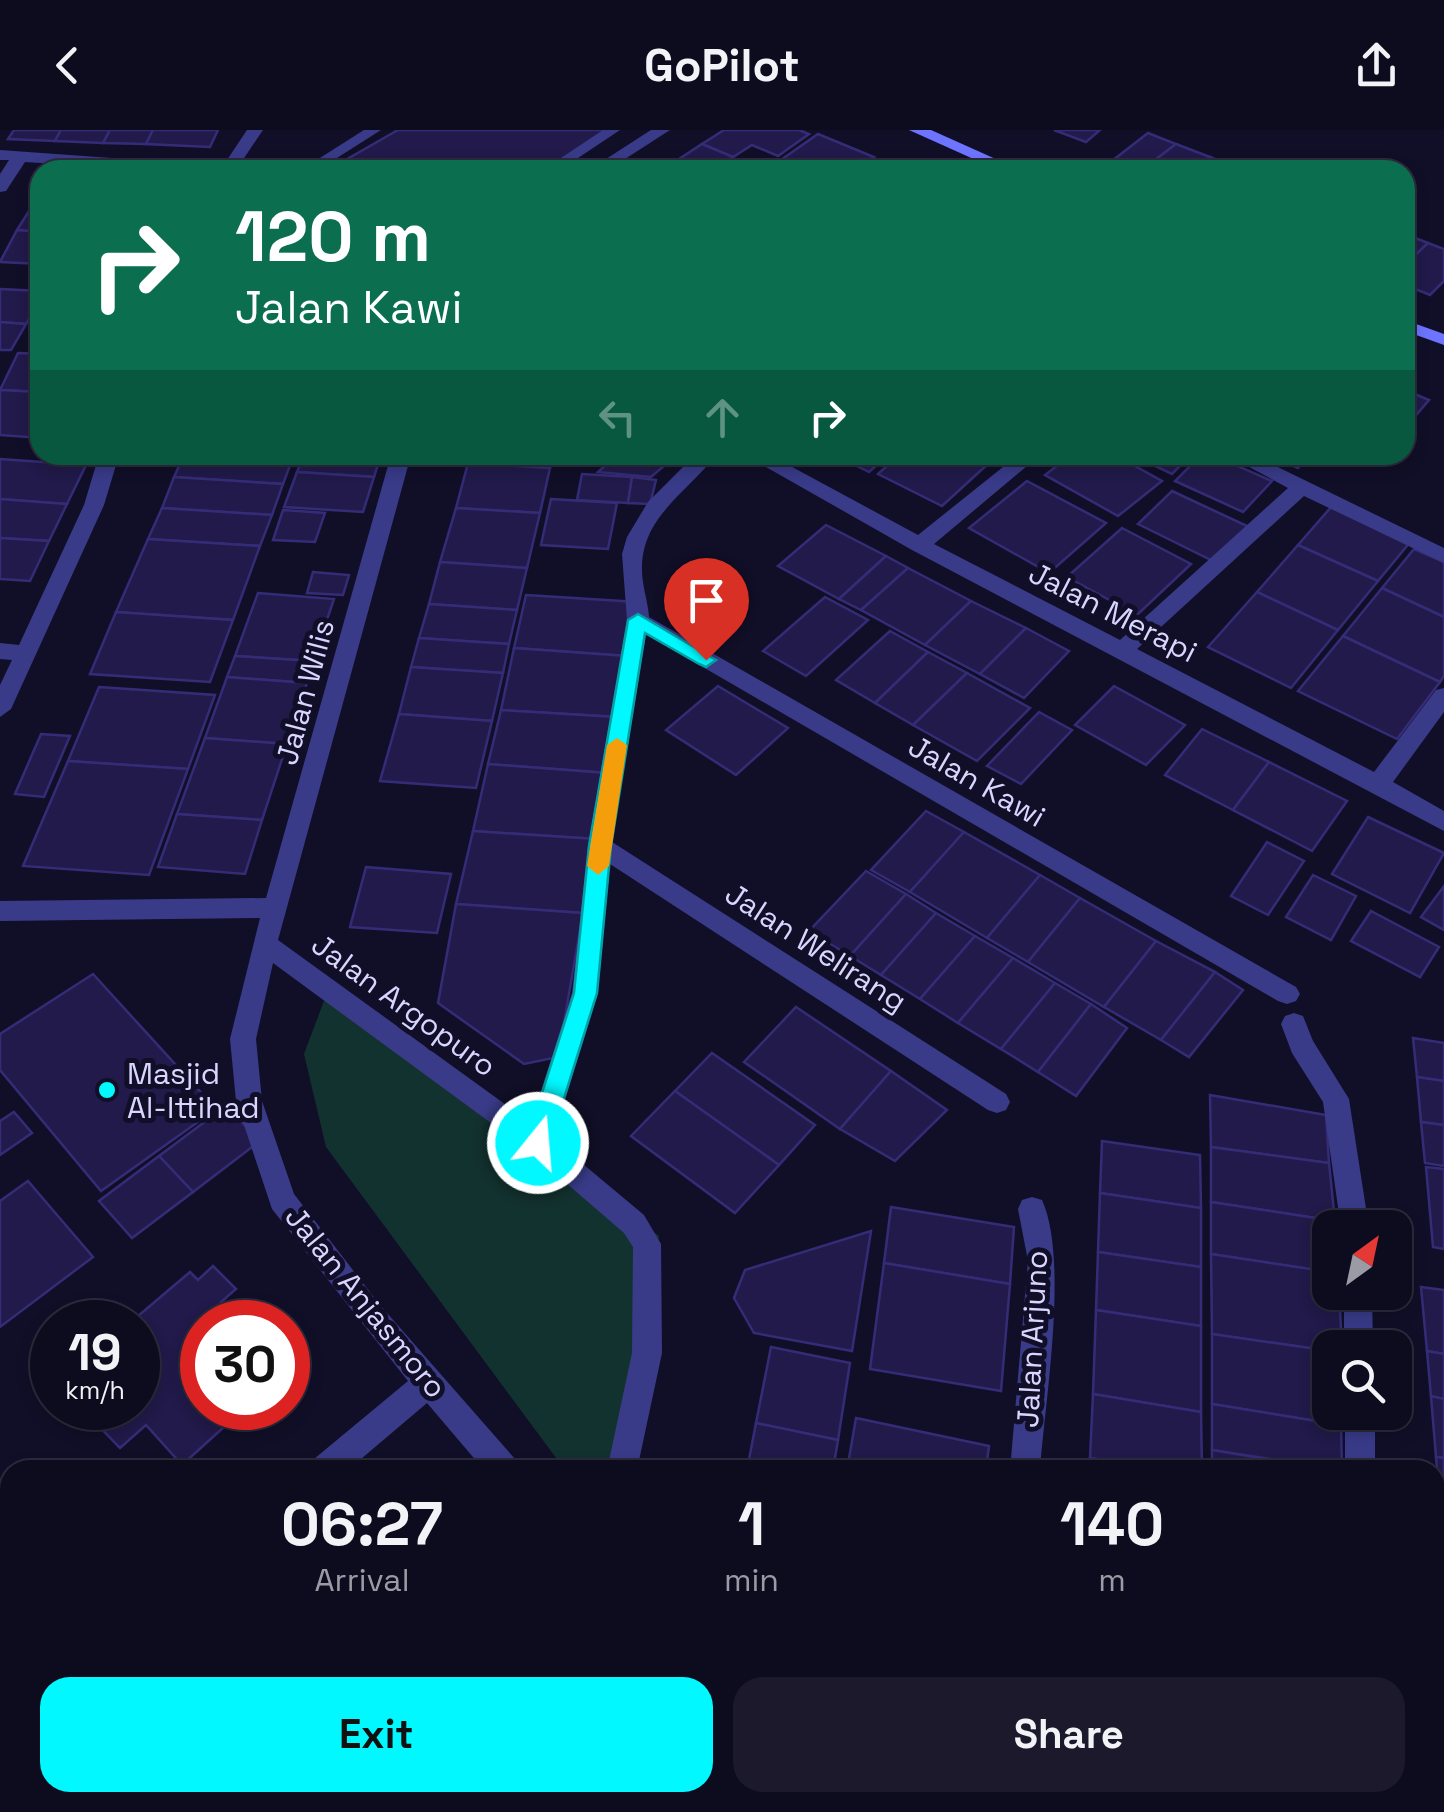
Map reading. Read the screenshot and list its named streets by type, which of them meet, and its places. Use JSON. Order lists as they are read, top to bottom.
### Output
{
  "streets": {
    "street": [
      "Jalan Merapi",
      "Jalan Wilis",
      "Jalan Kawi",
      "Jalan Welirang",
      "Jalan Argopuro",
      "Jalan Anjasmoro",
      "Jalan Arjuno"
    ]
  },
  "crossings": [
    ["Jalan Wilis", "Jalan Argopuro"],
    ["Jalan Wilis", "Jalan Anjasmoro"],
    ["Jalan Argopuro", "Jalan Anjasmoro"]
  ],
  "places": ["Masjid Al-Ittihad"],
  "north": "top right",
  "page": {
    "header": "GoPilot",
    "turn": ["120 m", "Jalan Kawi"],
    "speed": "19 km/h",
    "limit": "30",
    "eta": [
      "06:27",
      "Arrival",
      "1",
      "min",
      "140",
      "m"
    ],
    "buttons": ["Exit", "Share"]
  }
}
